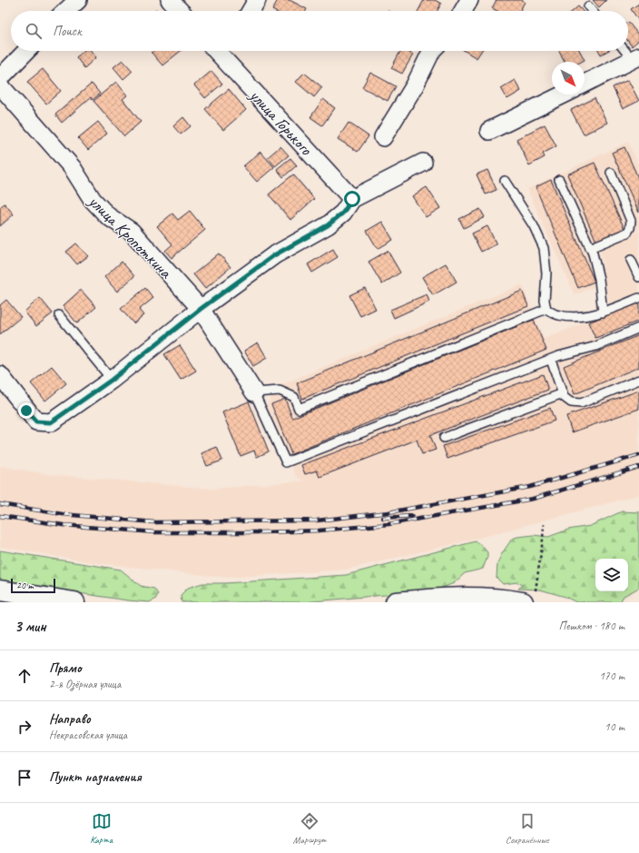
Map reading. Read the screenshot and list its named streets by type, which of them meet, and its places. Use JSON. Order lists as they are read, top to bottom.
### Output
{
  "streets": {
    "street": ["улица Горького", "улица Кропоткина"]
  },
  "scale_bar": "20 m",
  "north": "bottom right",
  "page": {
    "search": "Поиск",
    "scale": "20 m",
    "heading": ["3 мин", "Пешком · 180 m"],
    "list": [
      ["Прямо", "2-я Озёрная улица", "170 m"],
      ["Направо", "Некрасовская улица", "10 m"],
      "Пункт назначения"
    ],
    "nav": ["Карта", "Маршрут", "Сохранённые"]
  }
}
